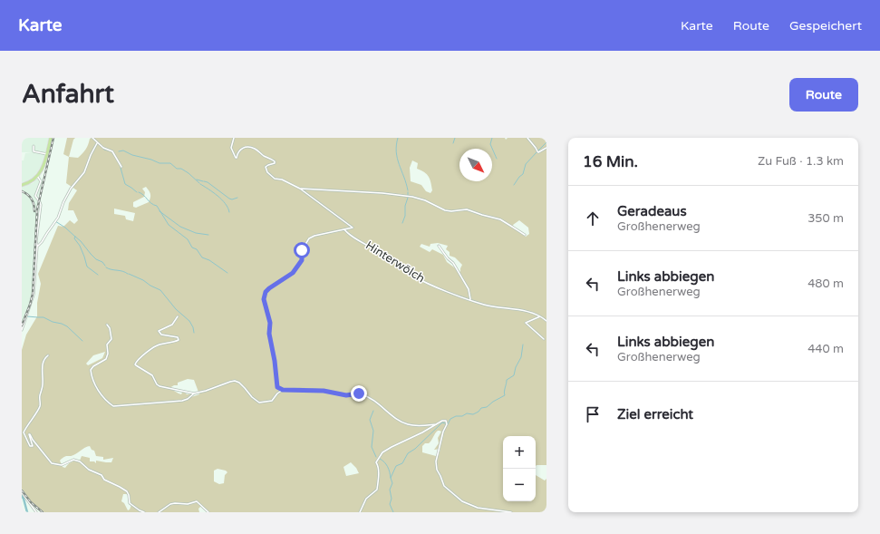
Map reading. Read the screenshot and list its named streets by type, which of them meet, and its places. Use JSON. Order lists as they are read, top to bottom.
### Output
{
  "streets": {
    "street": ["Hinterwölch"]
  },
  "north": "bottom right",
  "page": {
    "header": "Karte",
    "nav": ["Karte", "Route", "Gespeichert"],
    "buttons": "Route",
    "title": "Anfahrt",
    "heading": ["16 Min.", "Zu Fuß · 1.3 km"],
    "list": [
      ["Geradeaus", "Großhenerweg", "350 m"],
      ["Links abbiegen", "Großhenerweg", "480 m"],
      ["Links abbiegen", "Großhenerweg", "440 m"],
      "Ziel erreicht"
    ],
    "map_buttons": ["+", "−"]
  }
}
